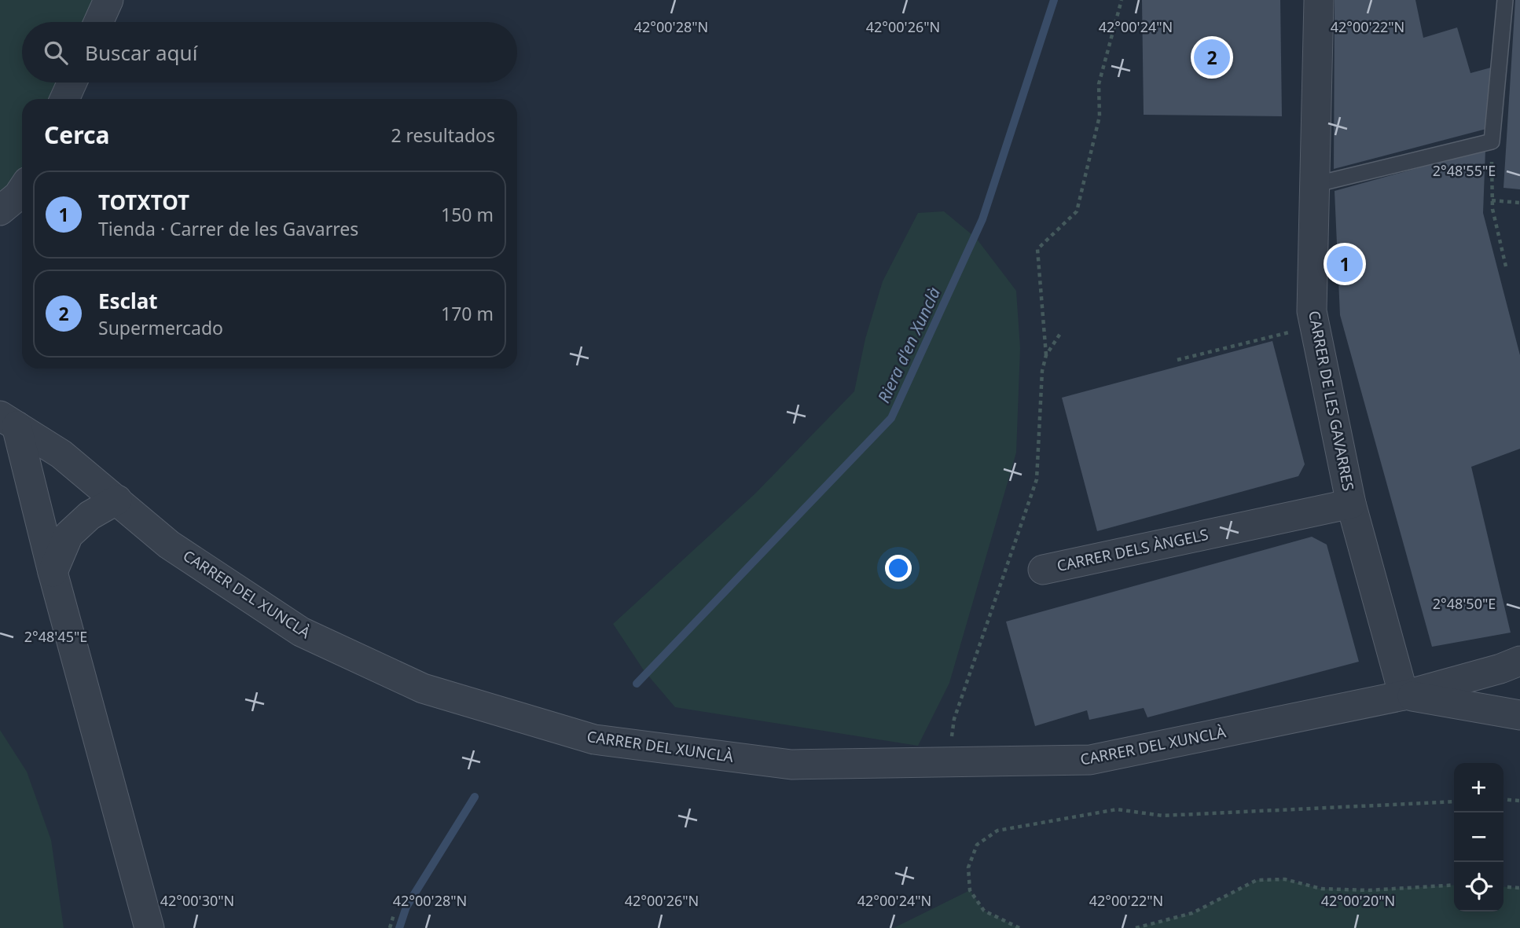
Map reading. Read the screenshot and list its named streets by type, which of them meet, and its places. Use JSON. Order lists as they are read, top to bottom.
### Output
{
  "streets": {
    "street": ["CARRER DE LES GAVARRES", "CARRER DELS ÀNGELS", "CARRER DEL XUNCLÀ"]
  },
  "crossings": [
    ["CARRER DE LES GAVARRES", "CARRER DELS ÀNGELS"],
    ["CARRER DE LES GAVARRES", "CARRER DEL XUNCLÀ"]
  ],
  "water": ["Riera d'en Xunclà"],
  "page": {
    "search": "Buscar aquí",
    "pins": ["2", "1"],
    "heading": ["Cerca", "2 resultados"],
    "list": [
      {
        "mark": "1",
        "name": "TOTXTOT",
        "note": "Tienda · Carrer de les Gavarres",
        "value": "150 m"
      },
      {
        "mark": "2",
        "name": "Esclat",
        "note": "Supermercado",
        "value": "170 m"
      }
    ],
    "map_buttons": ["+", "−"]
  },
  "coordinates": [
    "42°00'28\"N",
    "42°00'26\"N",
    "42°00'24\"N",
    "42°00'22\"N",
    "2°48'55\"E",
    "2°48'50\"E",
    "2°48'45\"E",
    "42°00'30\"N",
    "42°00'20\"N"
  ]
}
